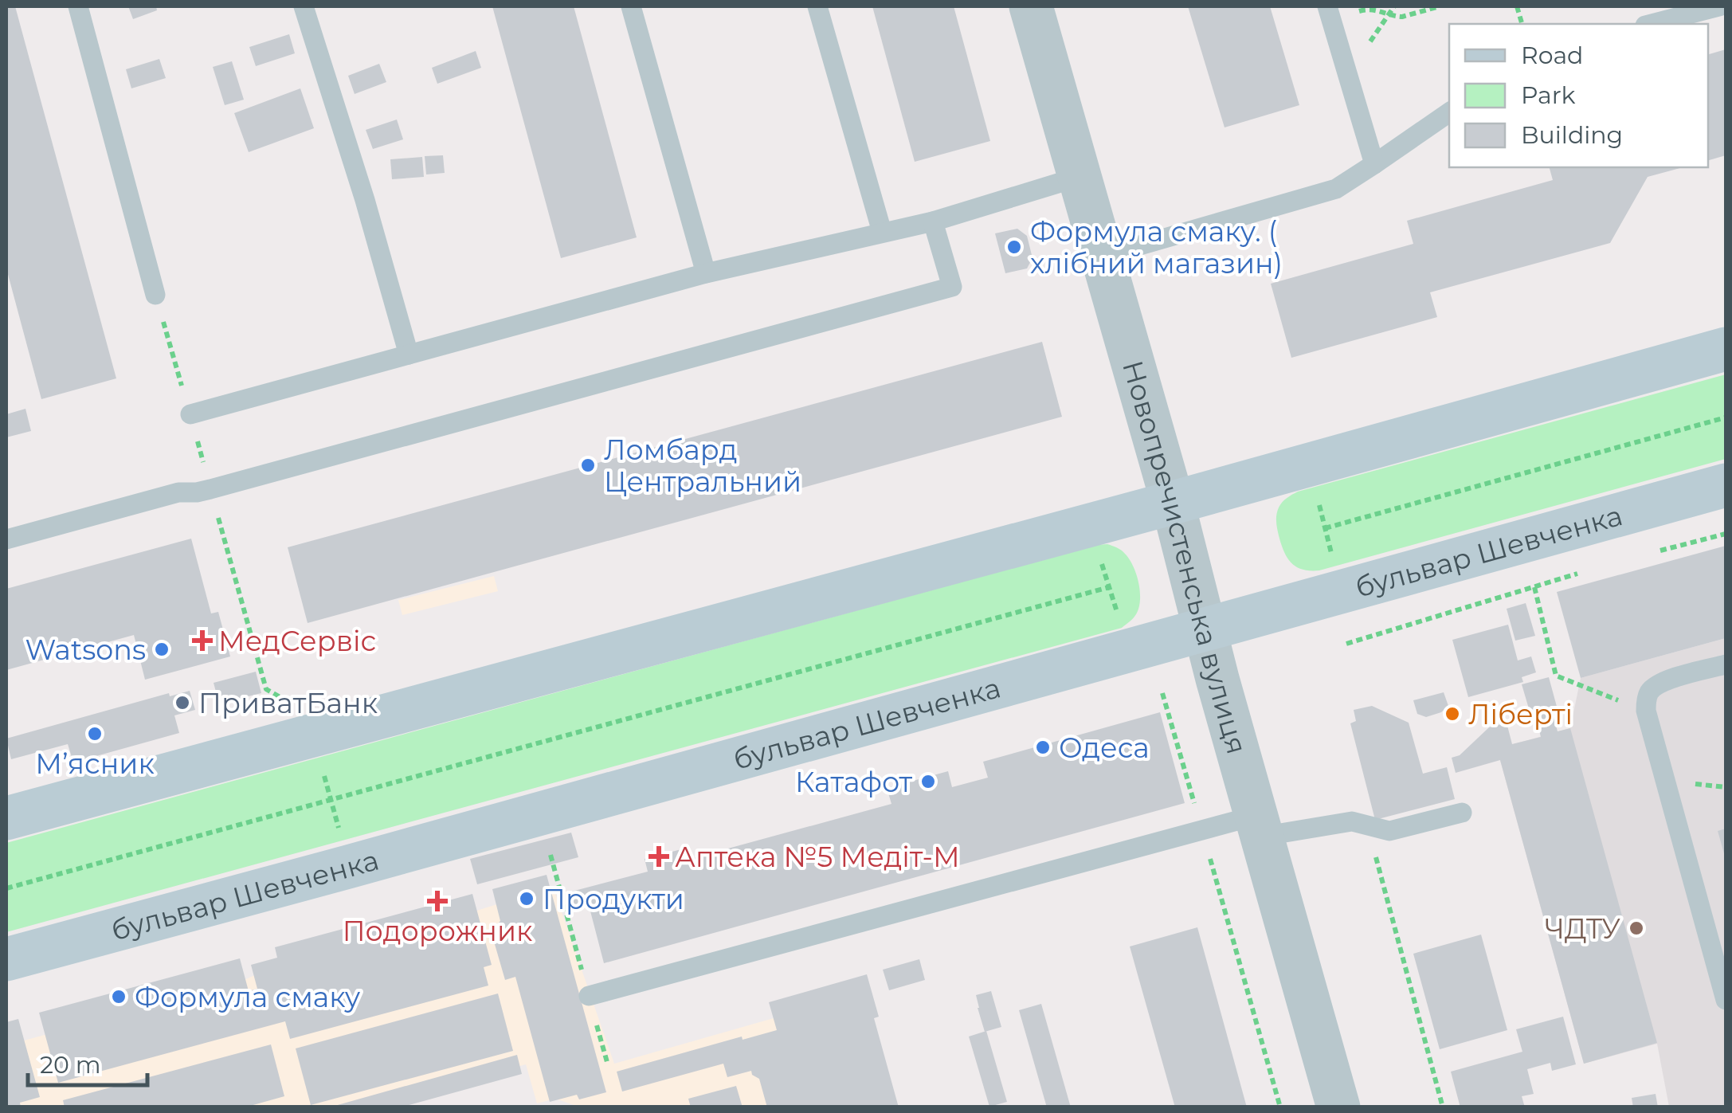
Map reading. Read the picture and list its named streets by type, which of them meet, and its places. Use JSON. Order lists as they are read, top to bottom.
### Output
{
  "streets": {
    "main road": ["бульвар Шевченка"],
    "street": ["Новопречистенська вулиця"]
  },
  "crossings": [
    ["бульвар Шевченка", "Новопречистенська вулиця"]
  ],
  "places": {
    "other": [
      "Формула смаку. ( хлібний магазин)",
      "Ломбард Центральний",
      "Watsons",
      "ПриватБанк",
      "Ліберті",
      "Мʼясник",
      "Одеса",
      "Катафот",
      "Продукти",
      "ЧДТУ",
      "Формула смаку"
    ],
    "health": ["МедСервіс", "Аптека №5 Медіт-М", "Подорожник"]
  },
  "legend": ["Road", "Park", "Building"],
  "scale_bar": "20 m"
}
